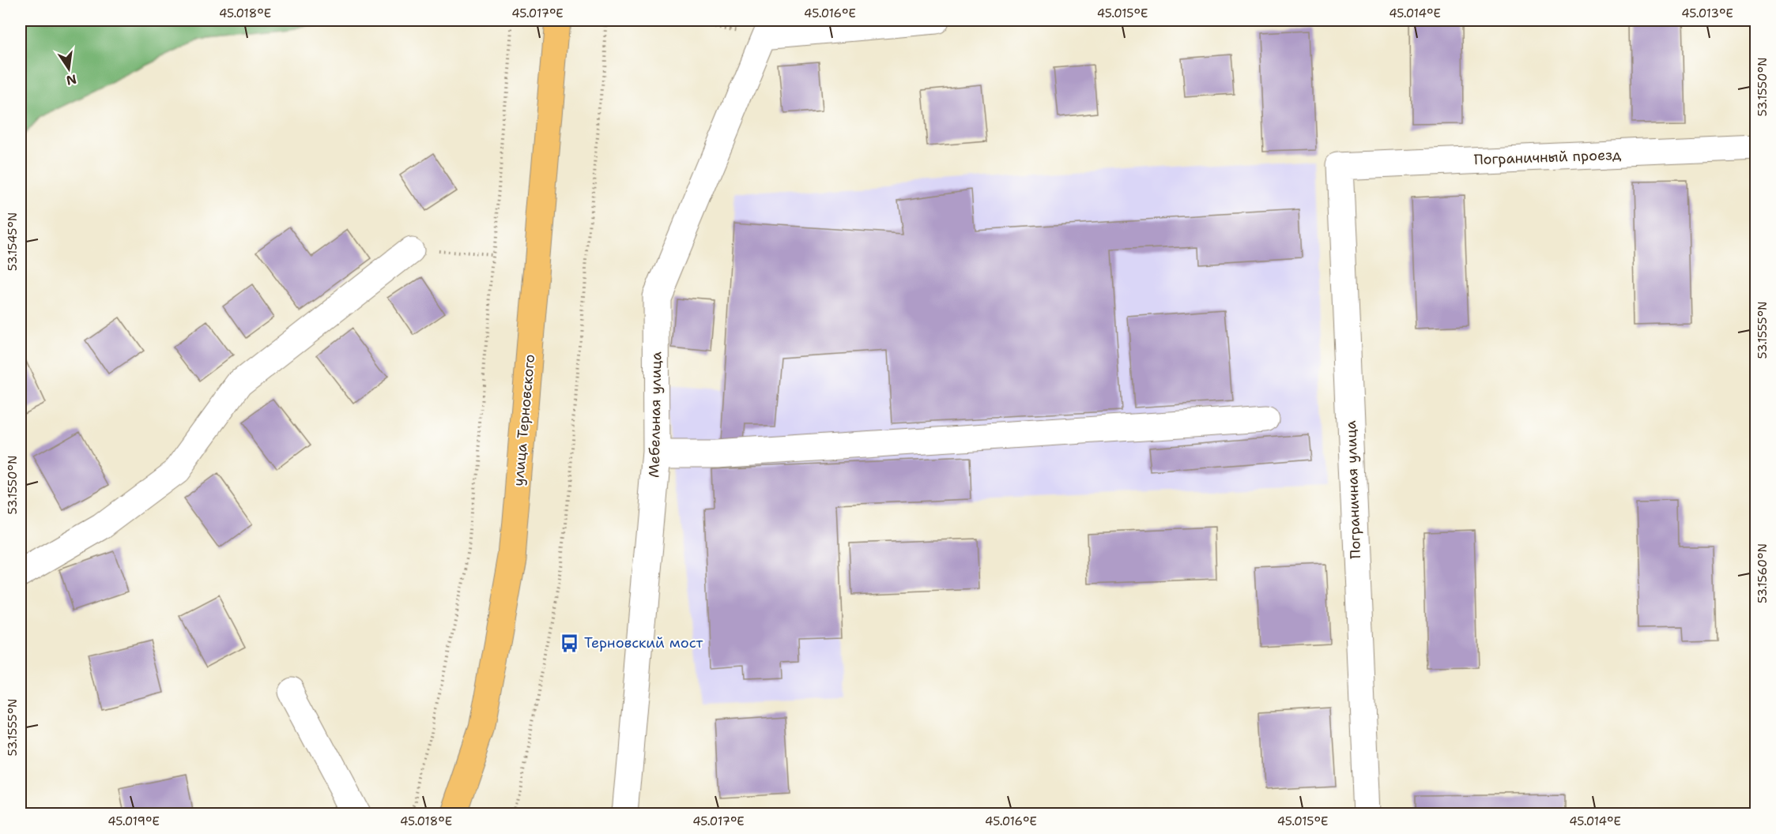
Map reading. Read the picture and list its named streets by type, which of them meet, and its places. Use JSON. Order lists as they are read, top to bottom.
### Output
{
  "streets": {
    "main road": ["улица Терновского"],
    "street": ["Пограничный проезд", "Мебельная улица", "Пограничная улица"]
  },
  "crossings": [
    ["Пограничный проезд", "Пограничная улица"]
  ],
  "places": {
    "bus stop": ["Терновский мост"]
  },
  "north": "bottom",
  "coordinates": [
    "45.018°E",
    "45.017°E",
    "45.016°E",
    "45.015°E",
    "45.014°E",
    "45.013°E",
    "53.1550°N",
    "53.1545°N",
    "53.1555°N",
    "53.1560°N",
    "45.019°E"
  ]
}
